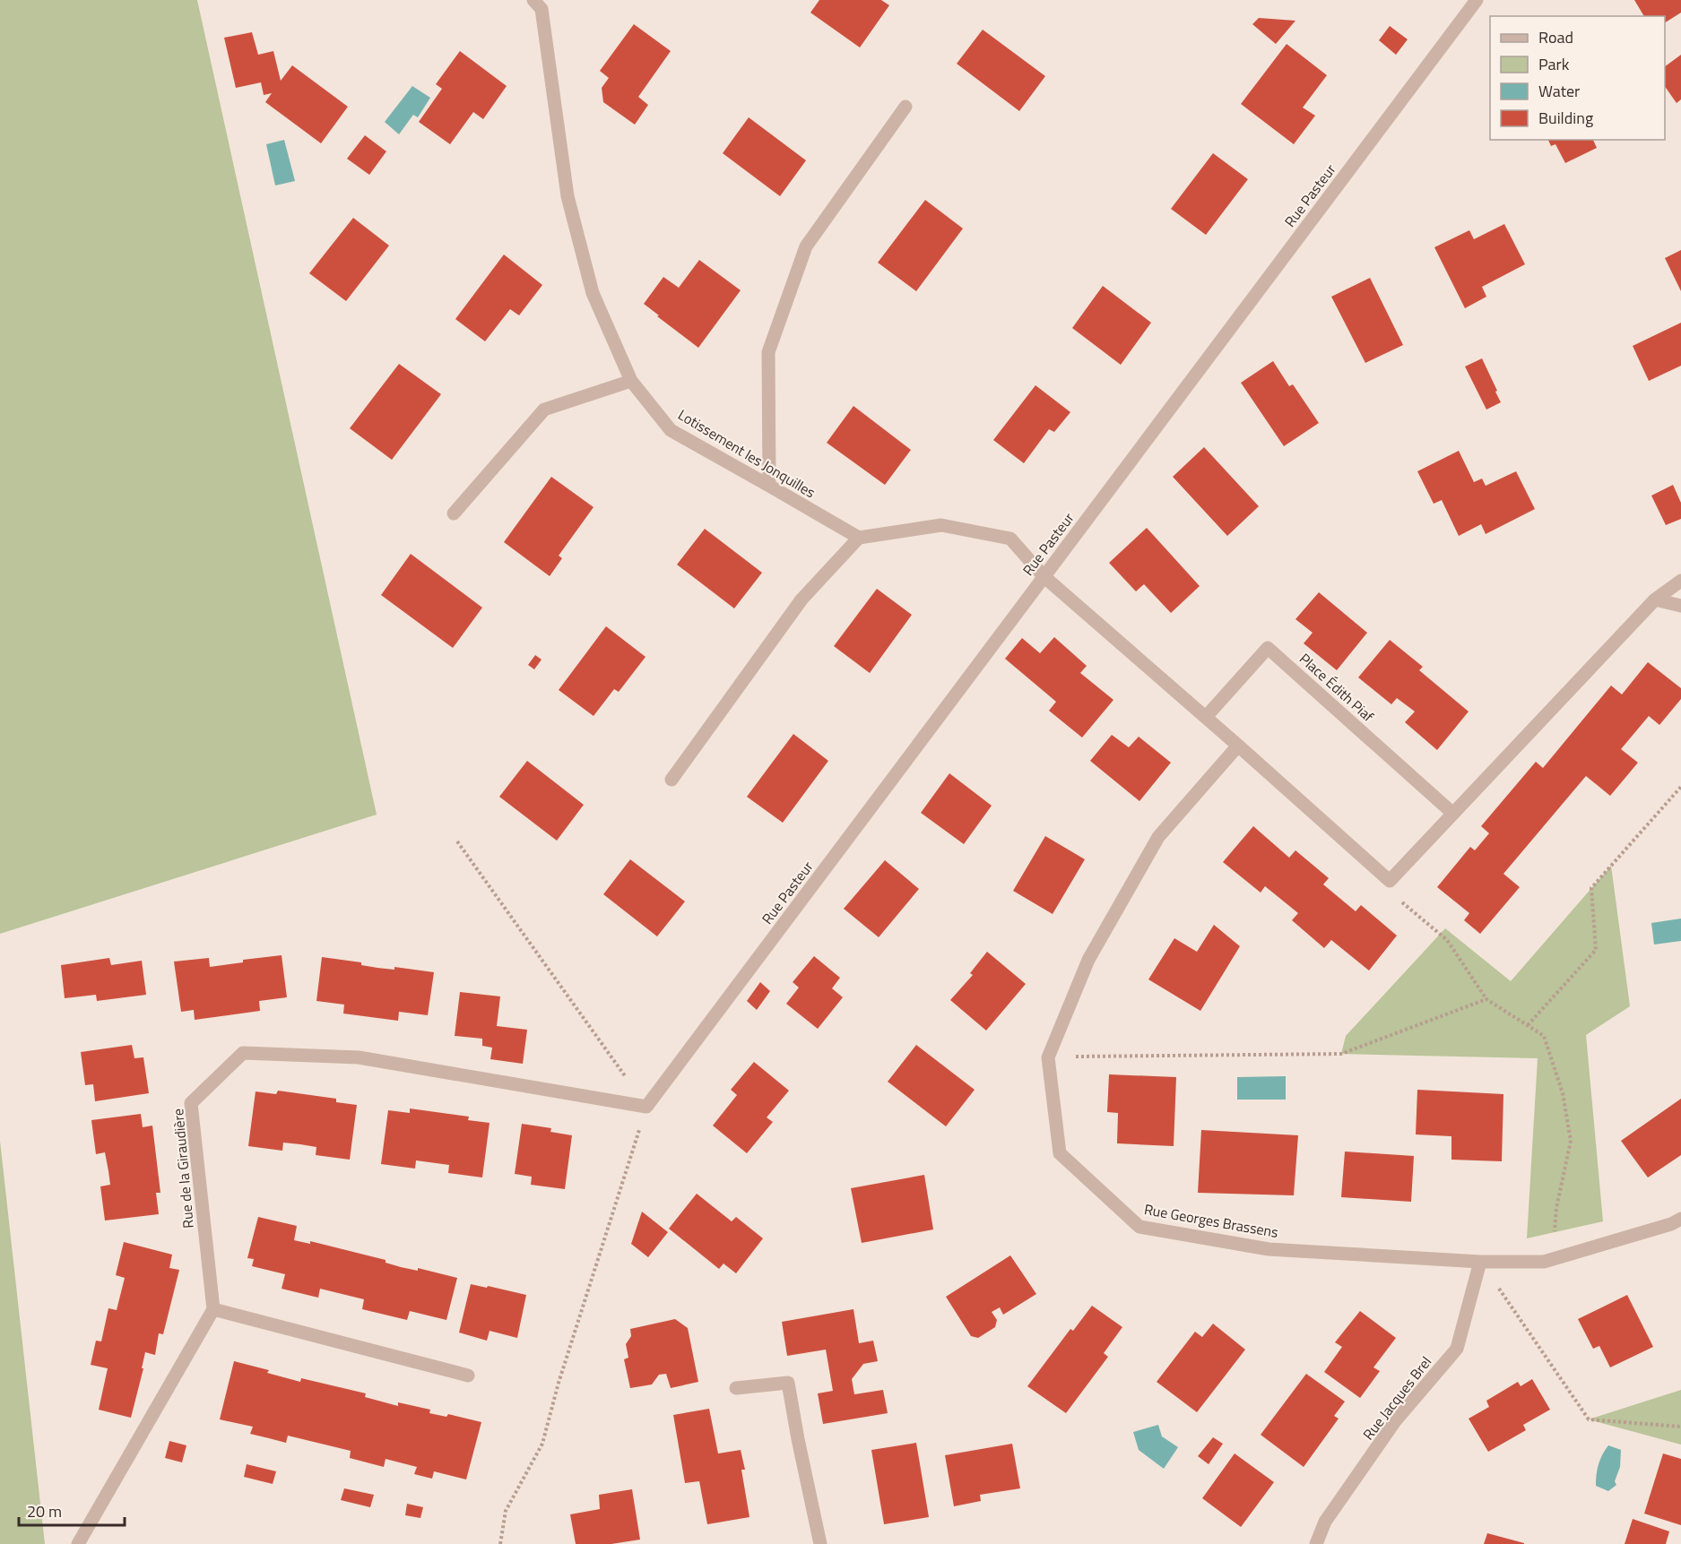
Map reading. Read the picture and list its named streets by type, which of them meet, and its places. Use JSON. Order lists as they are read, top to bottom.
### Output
{
  "streets": {
    "street": [
      "Rue Pasteur",
      "Lotissement les Jonquilles",
      "Place Édith Piaf",
      "Rue de la Giraudière",
      "Rue Georges Brassens",
      "Rue Jacques Brel"
    ]
  },
  "crossings": [
    ["Rue Pasteur", "Rue de la Giraudière"],
    ["Rue Georges Brassens", "Rue Jacques Brel"]
  ],
  "legend": [
    "Road",
    "Park",
    "Water",
    "Building"
  ],
  "scale_bar": "20 m"
}
